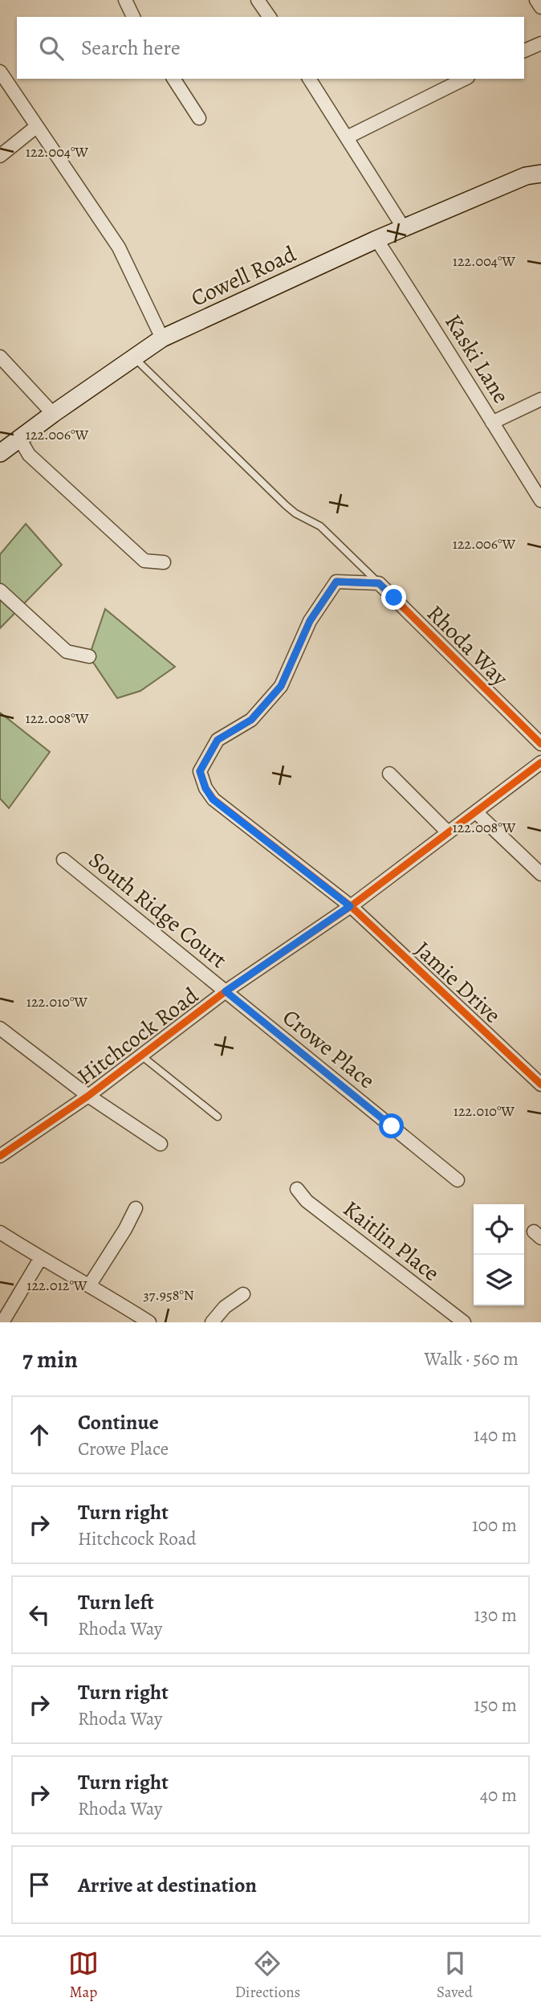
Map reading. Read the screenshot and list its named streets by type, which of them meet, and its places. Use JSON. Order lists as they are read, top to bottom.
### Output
{
  "streets": {
    "street": [
      "Cowell Road",
      "Kaski Lane",
      "Rhoda Way",
      "South Ridge Court",
      "Jamie Drive",
      "Hitchcock Road",
      "Crowe Place",
      "Kaitlin Place"
    ]
  },
  "crossings": [
    ["Cowell Road", "Kaski Lane"],
    ["South Ridge Court", "Hitchcock Road"],
    ["South Ridge Court", "Crowe Place"],
    ["Jamie Drive", "Hitchcock Road"],
    ["Hitchcock Road", "Crowe Place"]
  ],
  "page": {
    "search": "Search here",
    "heading": ["7 min", "Walk · 560 m"],
    "list": [
      ["Continue", "Crowe Place", "140 m"],
      ["Turn right", "Hitchcock Road", "100 m"],
      ["Turn left", "Rhoda Way", "130 m"],
      ["Turn right", "Rhoda Way", "150 m"],
      ["Turn right", "Rhoda Way", "40 m"],
      "Arrive at destination"
    ],
    "nav": ["Map", "Directions", "Saved"]
  },
  "coordinates": [
    "122.004°W",
    "122.006°W",
    "122.008°W",
    "122.010°W",
    "122.012°W",
    "37.958°N"
  ]
}
